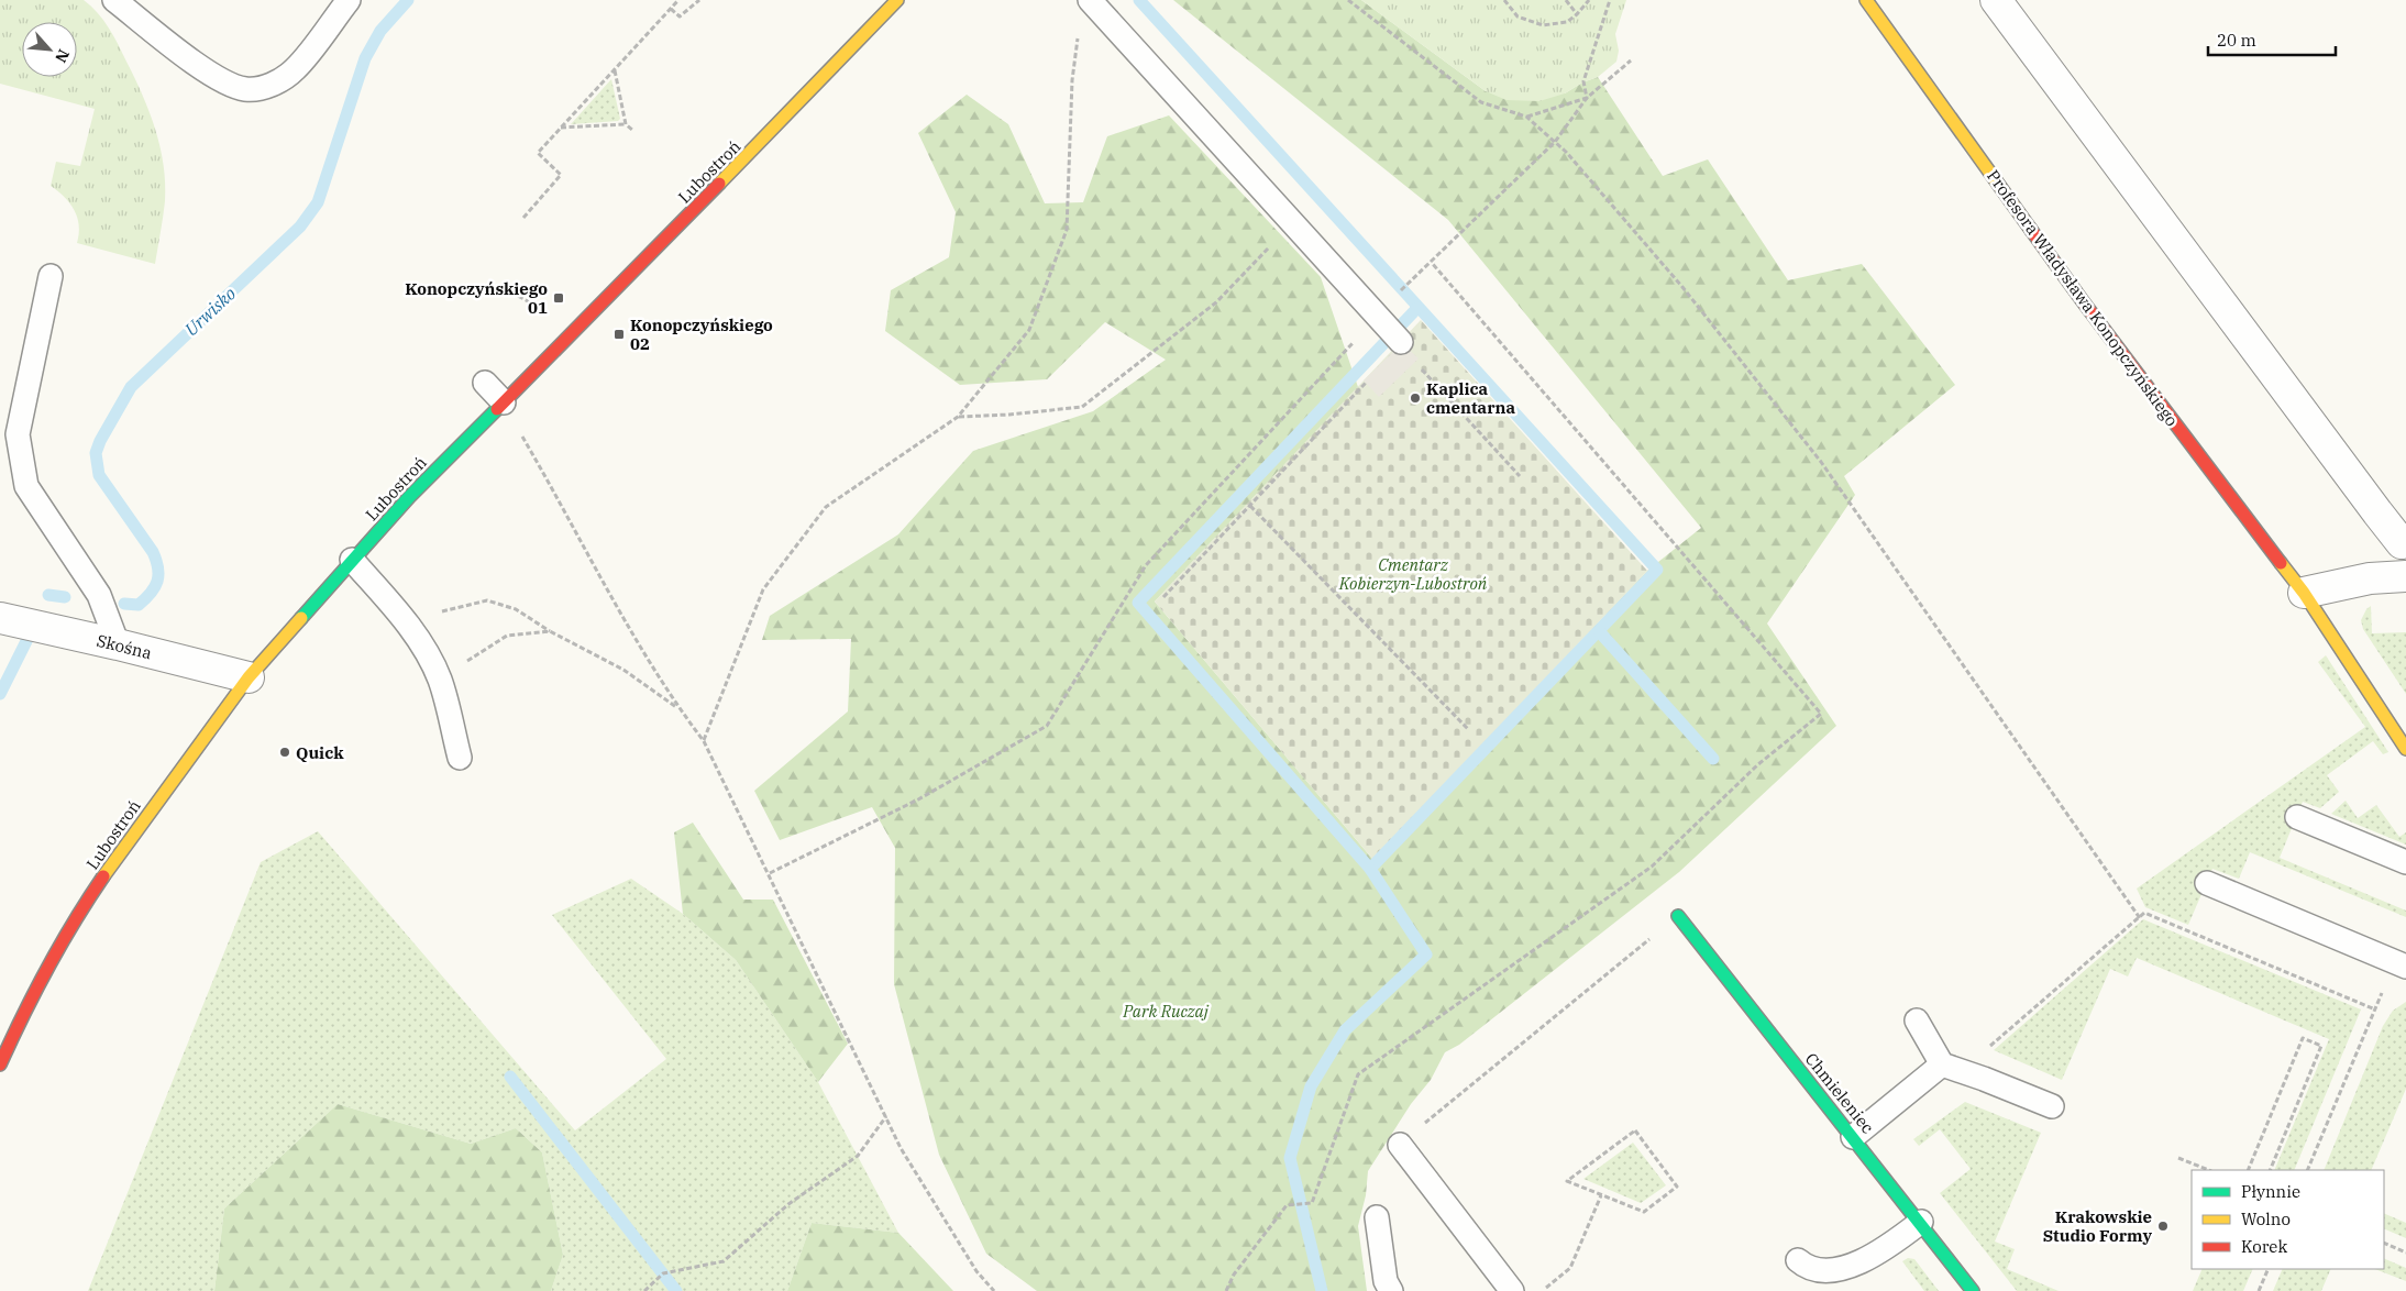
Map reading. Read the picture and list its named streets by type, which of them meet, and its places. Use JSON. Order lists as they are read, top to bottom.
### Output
{
  "streets": {
    "street": [
      "Lubostroń",
      "Profesora Władysława Konopczyńskiego",
      "Skośna",
      "Chmieleniec"
    ]
  },
  "crossings": [
    ["Lubostroń", "Skośna"]
  ],
  "water": ["Urwisko"],
  "parks": ["Cmentarz Kobierzyn-Lubostroń", "Park Ruczaj"],
  "places": {
    "transit": ["Konopczyńskiego 01", "Konopczyńskiego 02"],
    "other": ["Kaplica cmentarna", "Quick", "Krakowskie Studio Formy"]
  },
  "legend": ["Płynnie", "Wolno", "Korek"],
  "scale_bar": "20 m",
  "north": "bottom right"
}
